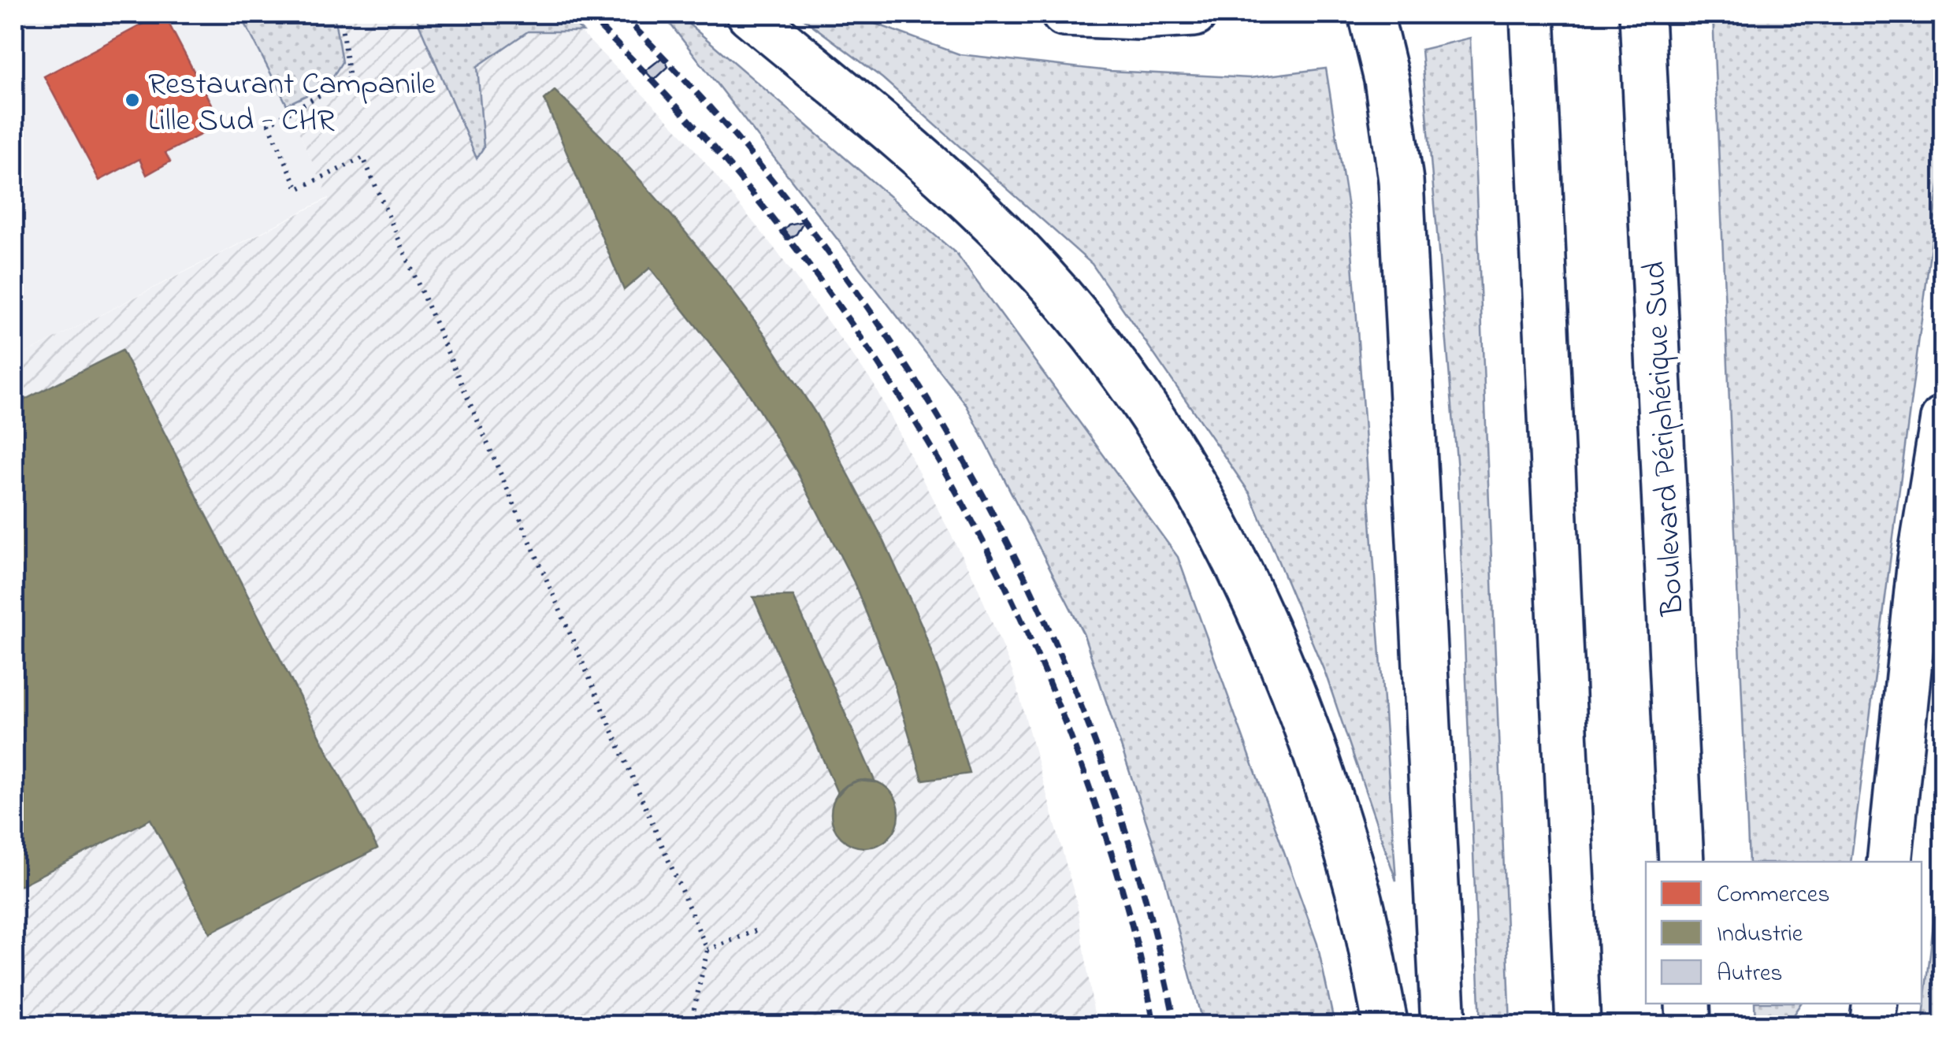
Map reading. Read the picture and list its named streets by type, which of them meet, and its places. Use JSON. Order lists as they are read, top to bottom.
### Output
{
  "streets": {
    "main road": ["Boulevard Périphérique Sud"]
  },
  "places": ["Restaurant Campanile Lille Sud - CHR"],
  "legend": ["Commerces", "Industrie", "Autres"]
}
